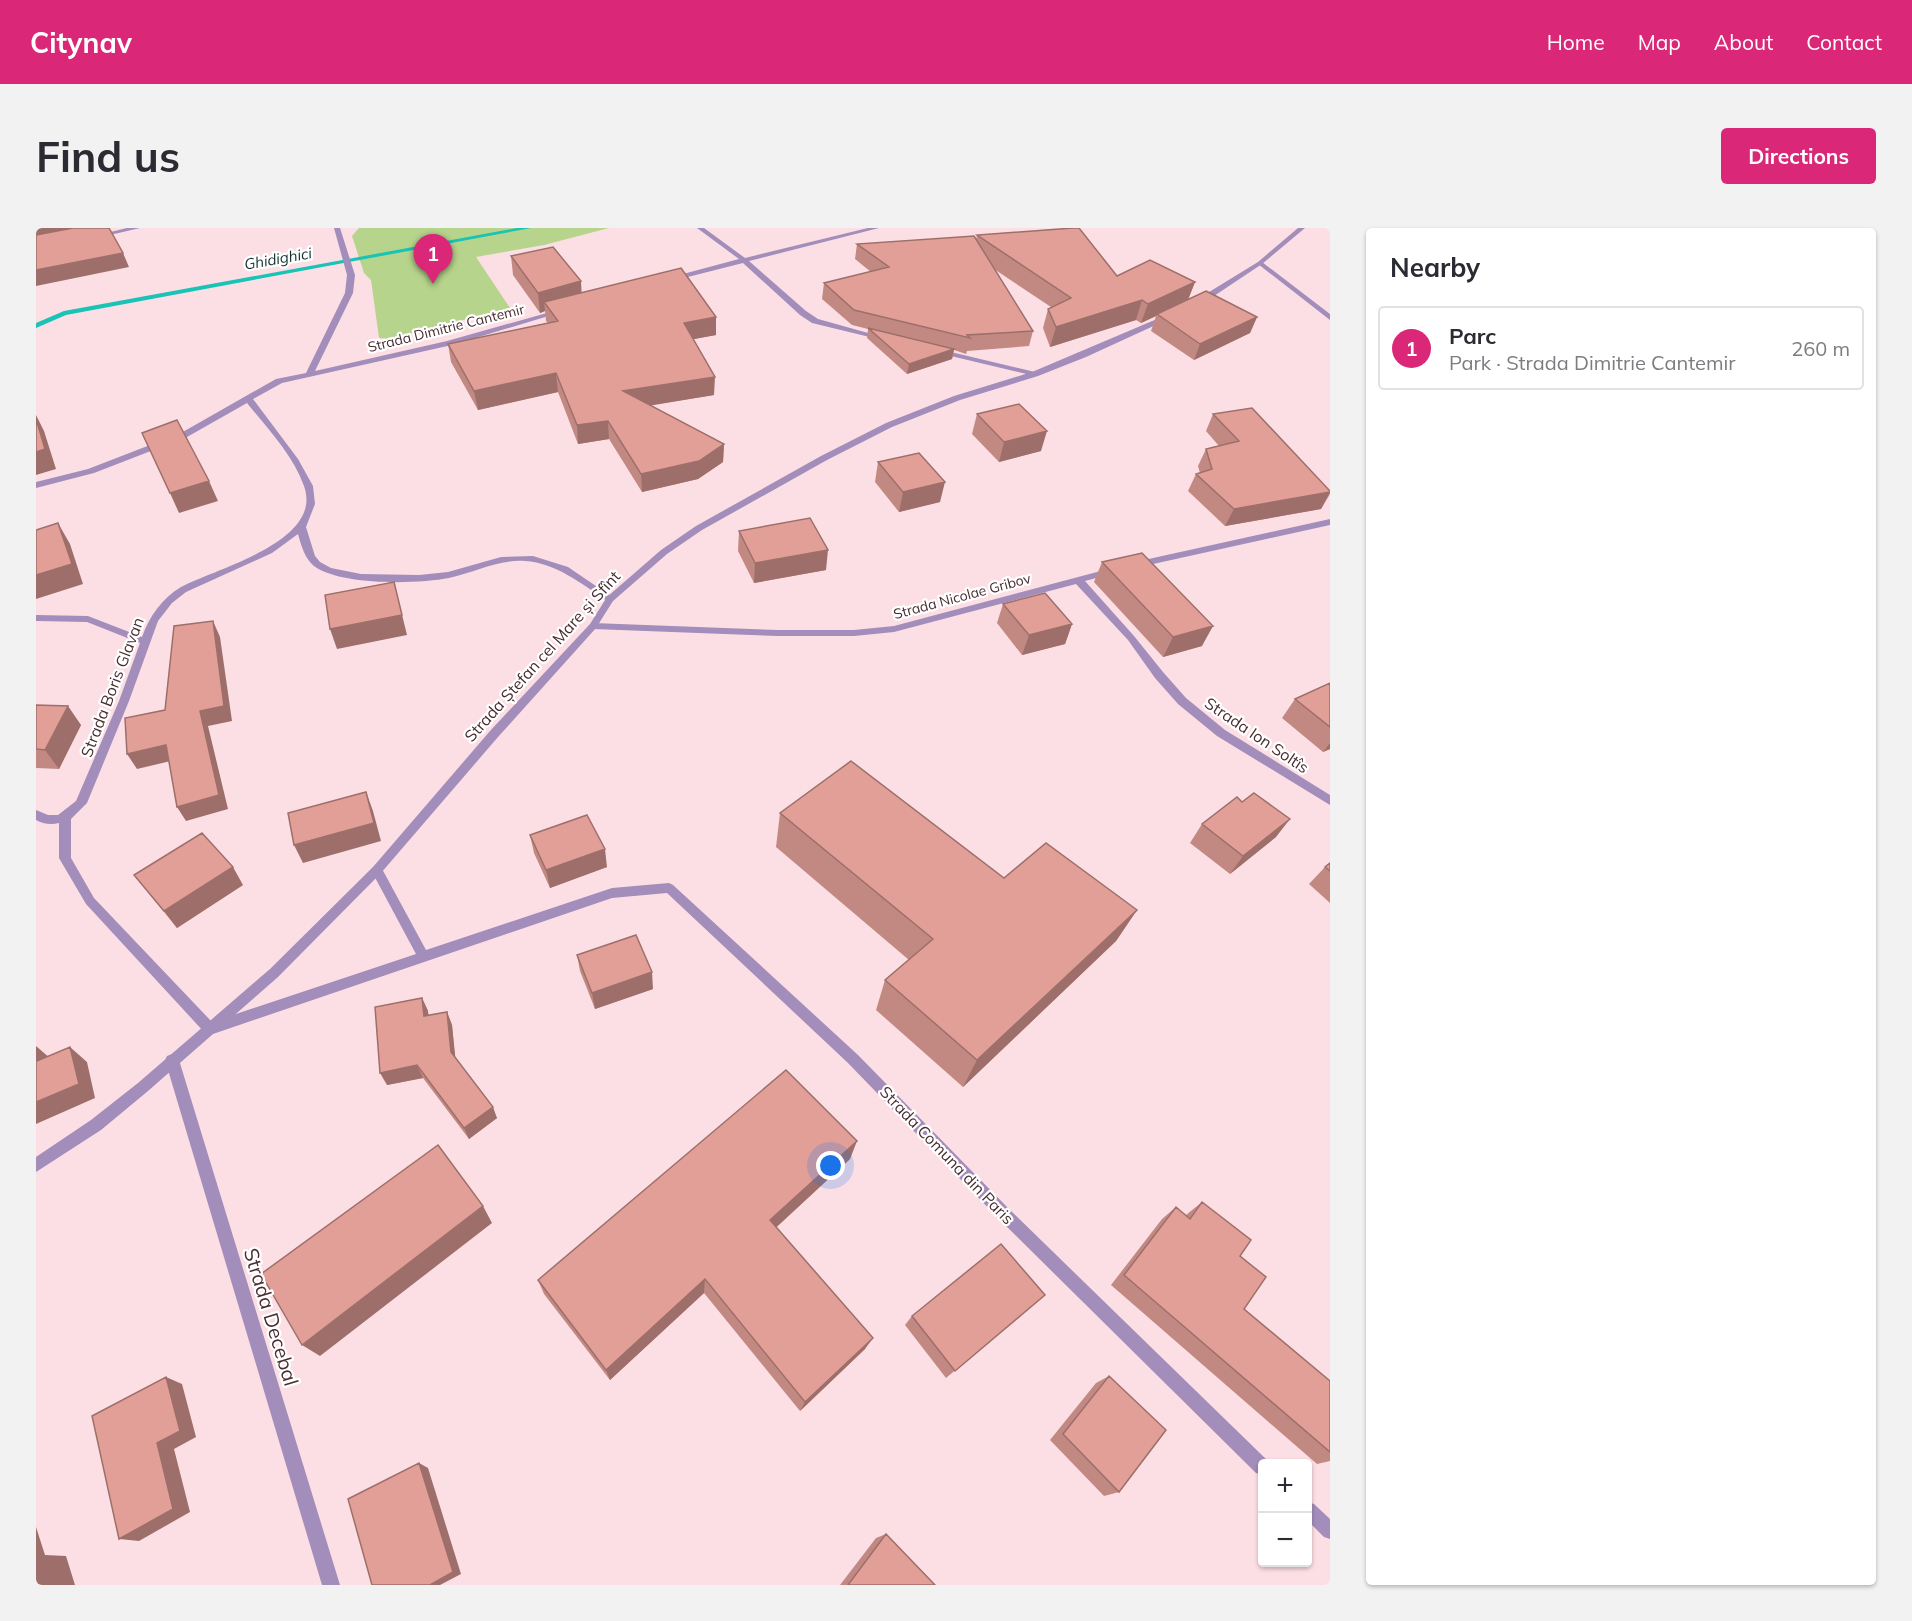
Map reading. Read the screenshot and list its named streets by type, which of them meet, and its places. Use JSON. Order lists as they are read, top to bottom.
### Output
{
  "streets": {
    "street": [
      "Strada Dimitrie Cantemir",
      "Strada Nicolae Gribov",
      "Strada Ștefan cel Mare și Sfînt",
      "Strada Boris Glavan",
      "Strada Ion Soltîs",
      "Strada Comuna din Paris",
      "Strada Decebal"
    ]
  },
  "crossings": [
    ["Strada Nicolae Gribov", "Strada Ștefan cel Mare și Sfînt"],
    ["Strada Nicolae Gribov", "Strada Ion Soltîs"],
    ["Strada Ștefan cel Mare și Sfînt", "Strada Comuna din Paris"],
    ["Strada Ștefan cel Mare și Sfînt", "Strada Decebal"]
  ],
  "water": ["Ghidighici"],
  "page": {
    "header": "Citynav",
    "nav": [
      "Home",
      "Map",
      "About",
      "Contact"
    ],
    "buttons": "Directions",
    "title": "Find us",
    "heading": "Nearby",
    "pins": "1",
    "list": [
      {
        "mark": "1",
        "name": "Parc",
        "note": "Park · Strada Dimitrie Cantemir",
        "value": "260 m"
      }
    ],
    "map_buttons": ["+", "−"]
  }
}
